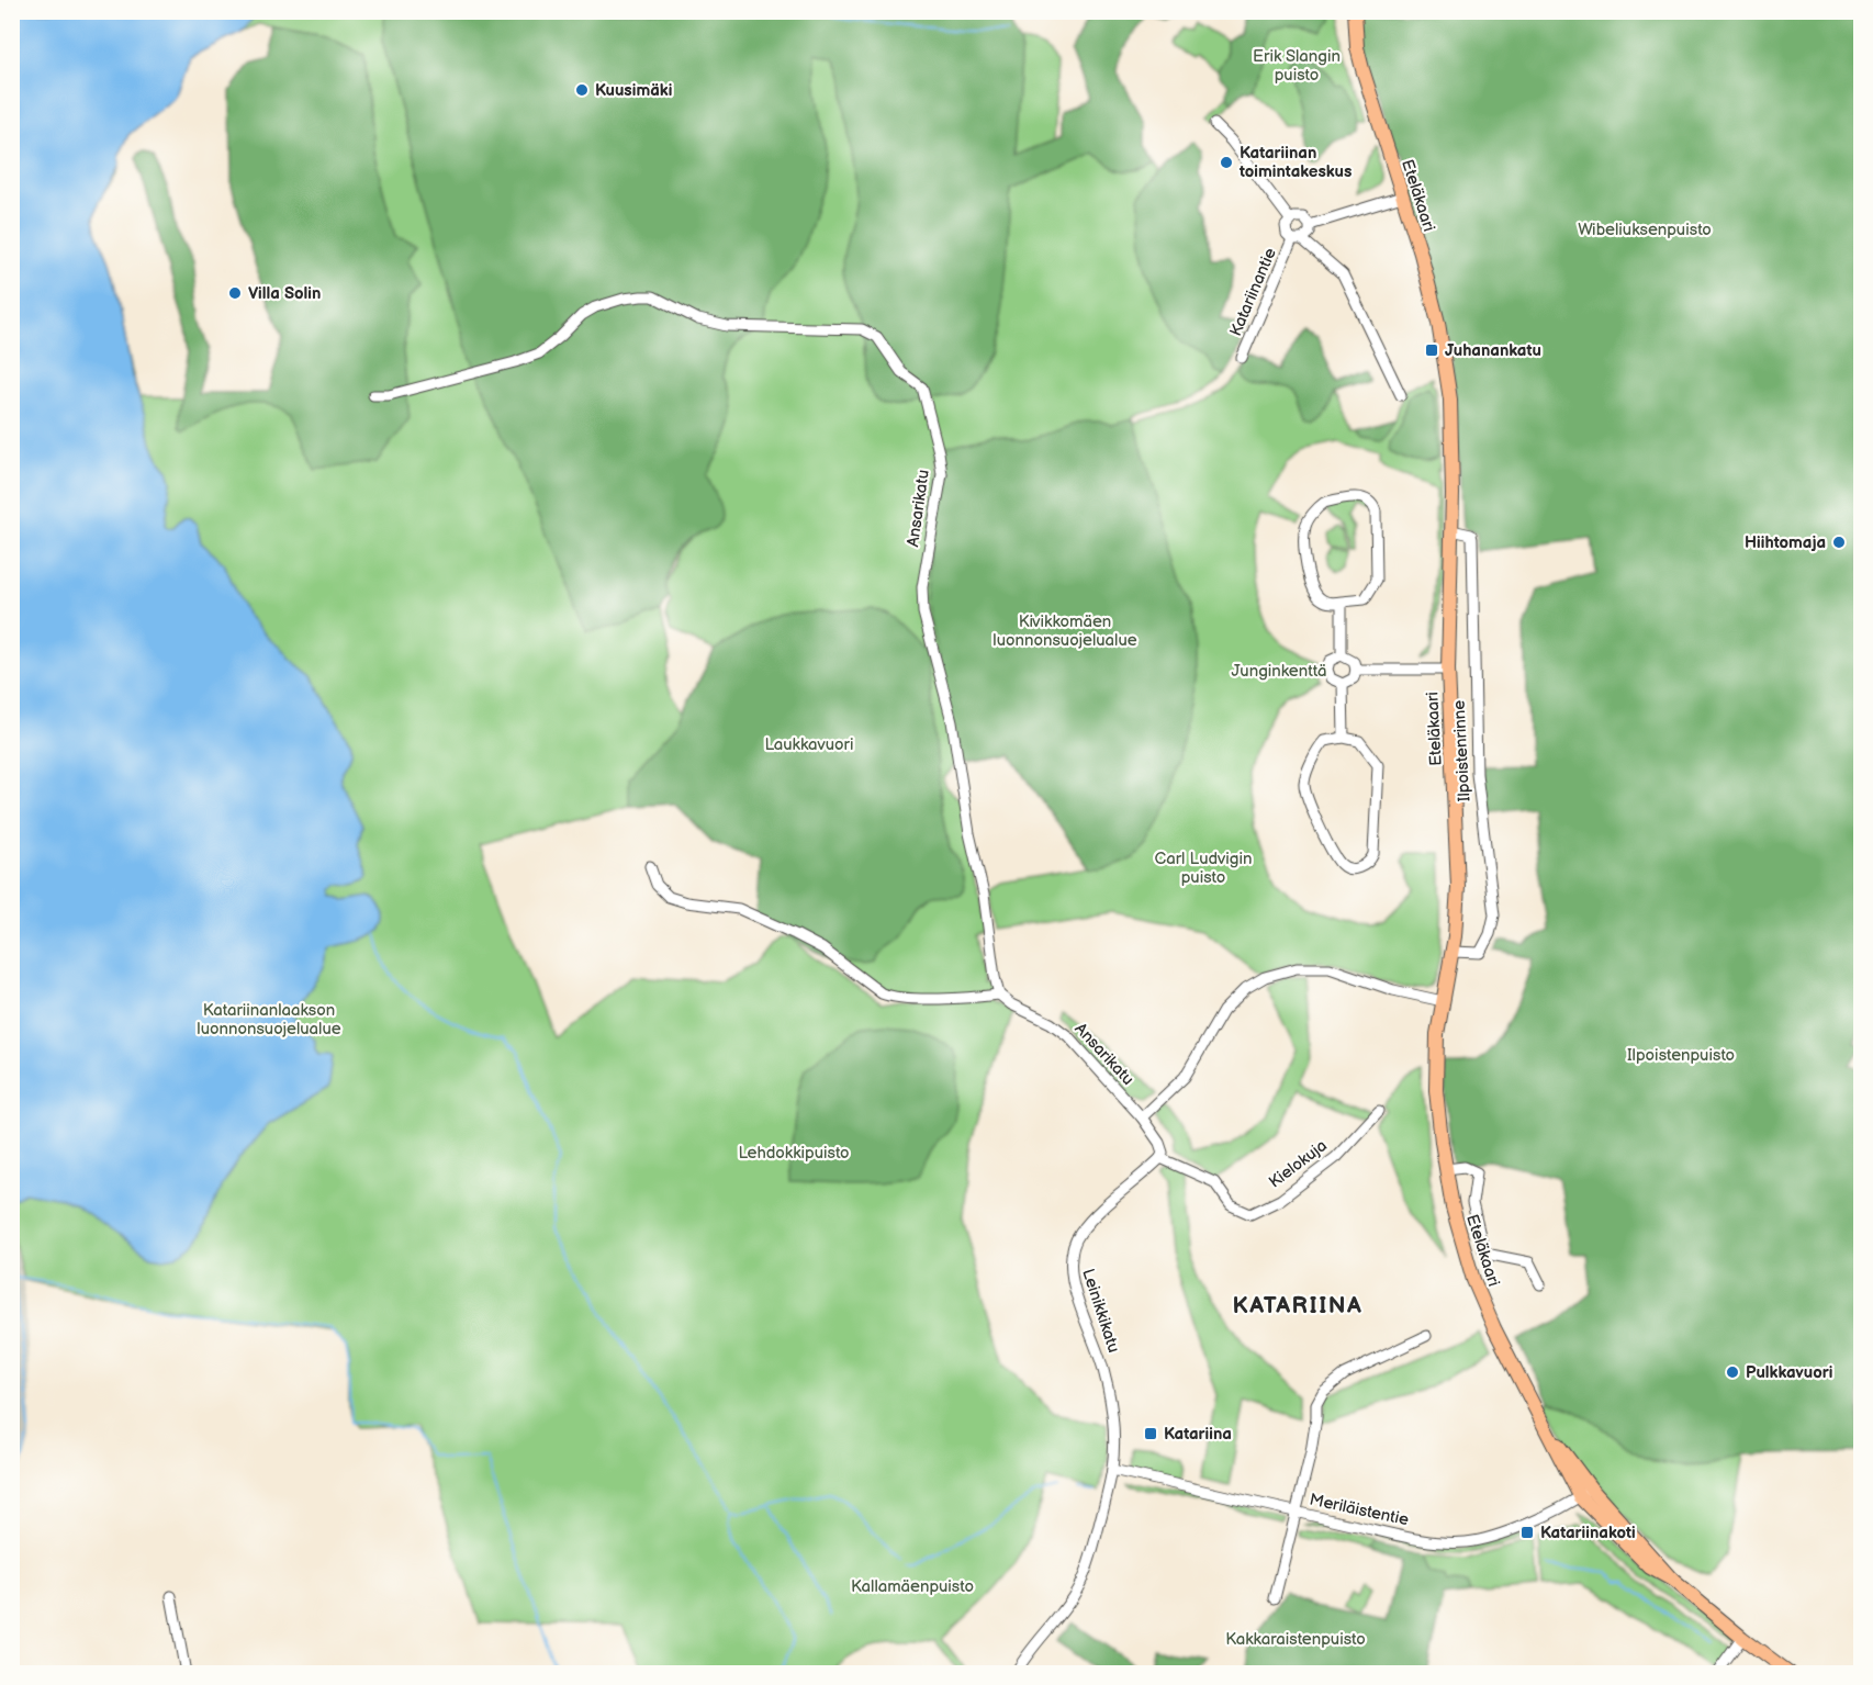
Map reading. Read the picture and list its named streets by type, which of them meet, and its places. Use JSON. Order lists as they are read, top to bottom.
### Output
{
  "streets": {
    "main road": ["Eteläkaari"],
    "street": [
      "Katariinantie",
      "Ansarikatu",
      "Ilpoistenrinne",
      "Kielokuja",
      "Leinikkikatu",
      "Meriläistentie"
    ]
  },
  "crossings": [
    ["Eteläkaari", "Ilpoistenrinne"],
    ["Eteläkaari", "Meriläistentie"],
    ["Ansarikatu", "Kielokuja"],
    ["Ansarikatu", "Leinikkikatu"],
    ["Kielokuja", "Leinikkikatu"],
    ["Leinikkikatu", "Meriläistentie"]
  ],
  "districts": ["KATARIINA"],
  "parks": [
    "Erik Slangin puisto",
    "Wibeliuksenpuisto",
    "Kivikkomäen luonnonsuojelualue",
    "Junginkenttä",
    "Laukkavuori",
    "Carl Ludvigin puisto",
    "Katariinanlaakson luonnonsuojelualue",
    "Ilpoistenpuisto",
    "Lehdokkipuisto",
    "Kallamäenpuisto",
    "Kakkaraistenpuisto"
  ],
  "places": {
    "other": [
      "Kuusimäki",
      "Katariinan toimintakeskus",
      "Villa Solin",
      "Hiihtomaja",
      "Pulkkavuori"
    ],
    "transit": ["Juhanankatu", "Katariina", "Katariinakoti"]
  }
}
